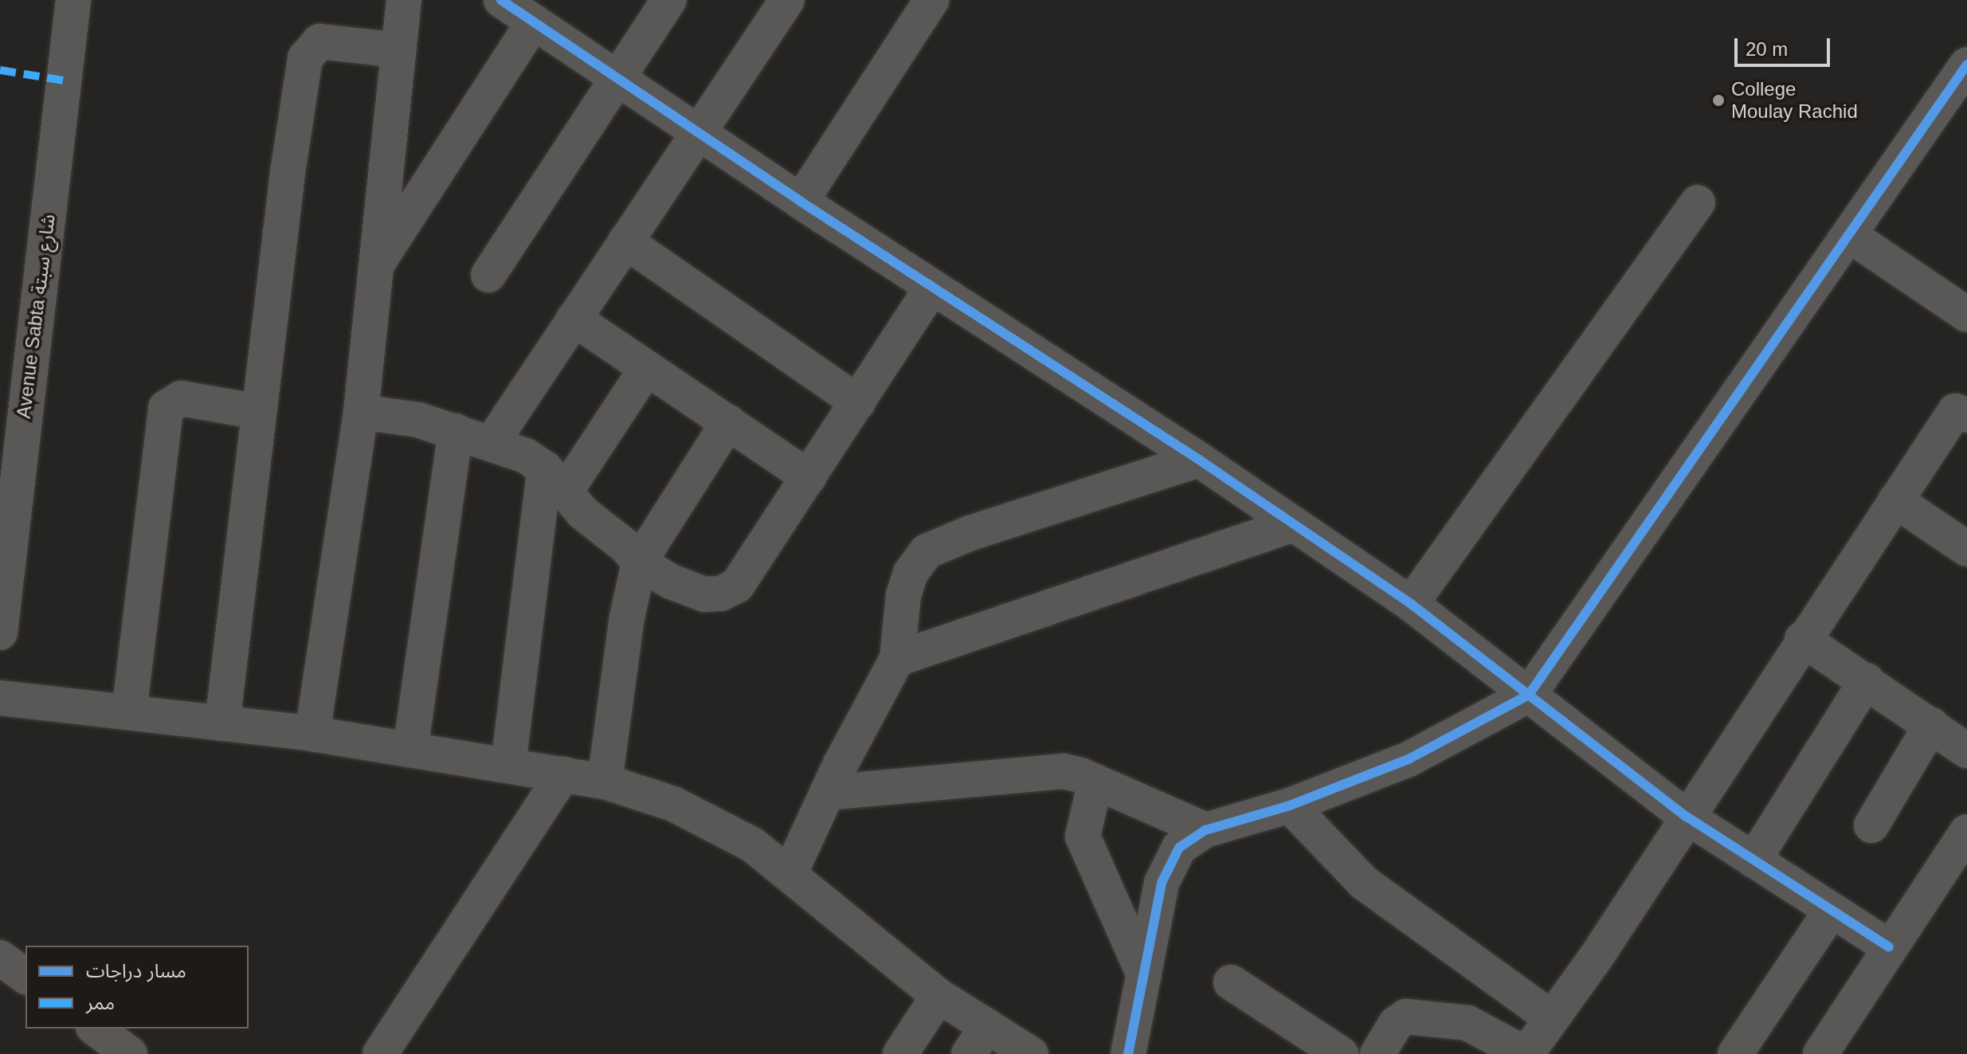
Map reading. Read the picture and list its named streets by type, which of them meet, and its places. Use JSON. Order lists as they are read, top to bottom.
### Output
{
  "streets": {
    "street": ["Avenue Sabta شارع سبتة"]
  },
  "places": ["College Moulay Rachid"],
  "legend": ["مسار دراجات", "ممر"],
  "scale_bar": "20 m"
}
